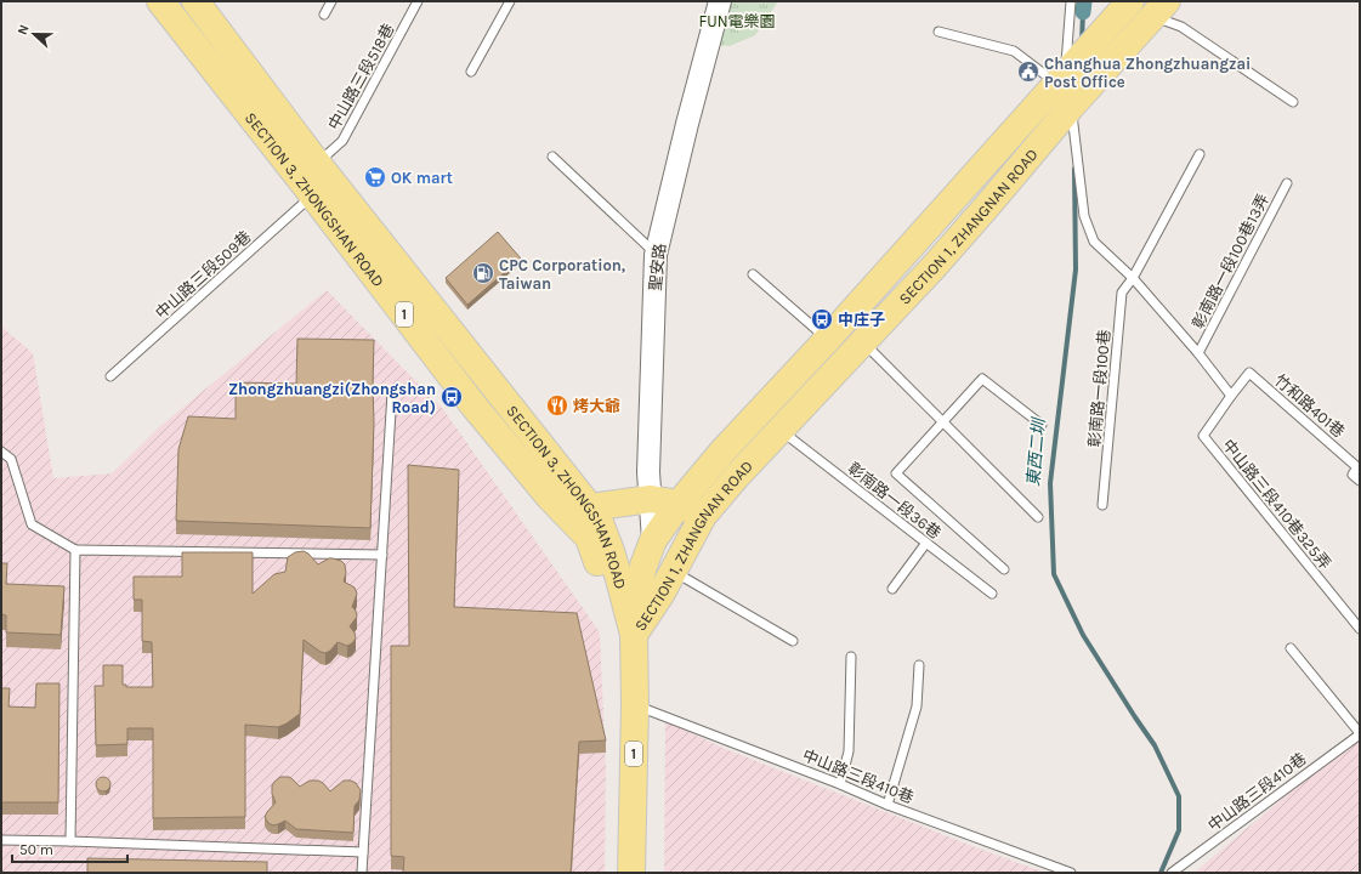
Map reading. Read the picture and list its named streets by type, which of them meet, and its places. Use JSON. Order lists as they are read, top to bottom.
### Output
{
  "streets": {
    "main road": ["SECTION 3, ZHONGSHAN ROAD", "SECTION 1, ZHANGNAN ROAD", "1"],
    "street": ["聖安路"],
    "lane": [
      "中山路三段518巷",
      "彰南路一段100巷13弄",
      "中山路三段509巷",
      "彰南路一段100巷",
      "竹和路401巷",
      "彰南路一段36巷",
      "中山路三段410巷325弄",
      "中山路三段410巷"
    ]
  },
  "crossings": [
    ["中山路三段518巷", "SECTION 3, ZHONGSHAN ROAD"],
    ["中山路三段518巷", "中山路三段509巷"],
    ["SECTION 3, ZHONGSHAN ROAD", "SECTION 1, ZHANGNAN ROAD"],
    ["SECTION 3, ZHONGSHAN ROAD", "中山路三段509巷"],
    ["SECTION 3, ZHONGSHAN ROAD", "中山路三段410巷"],
    ["SECTION 1, ZHANGNAN ROAD", "聖安路"],
    ["SECTION 1, ZHANGNAN ROAD", "彰南路一段36巷"],
    ["竹和路401巷", "中山路三段410巷325弄"]
  ],
  "water": ["東西二圳"],
  "parks": ["FUN電樂園"],
  "places": {
    "public building": ["Changhua Zhongzhuangzai Post Office"],
    "supermarket": ["OK mart"],
    "fuel station": ["CPC Corporation, Taiwan"],
    "bus stop": ["中庄子", "Zhongzhuangzi(Zhongshan Road)"],
    "restaurant": ["烤大爺"]
  },
  "scale_bar": "50 m",
  "north": "left"
}
